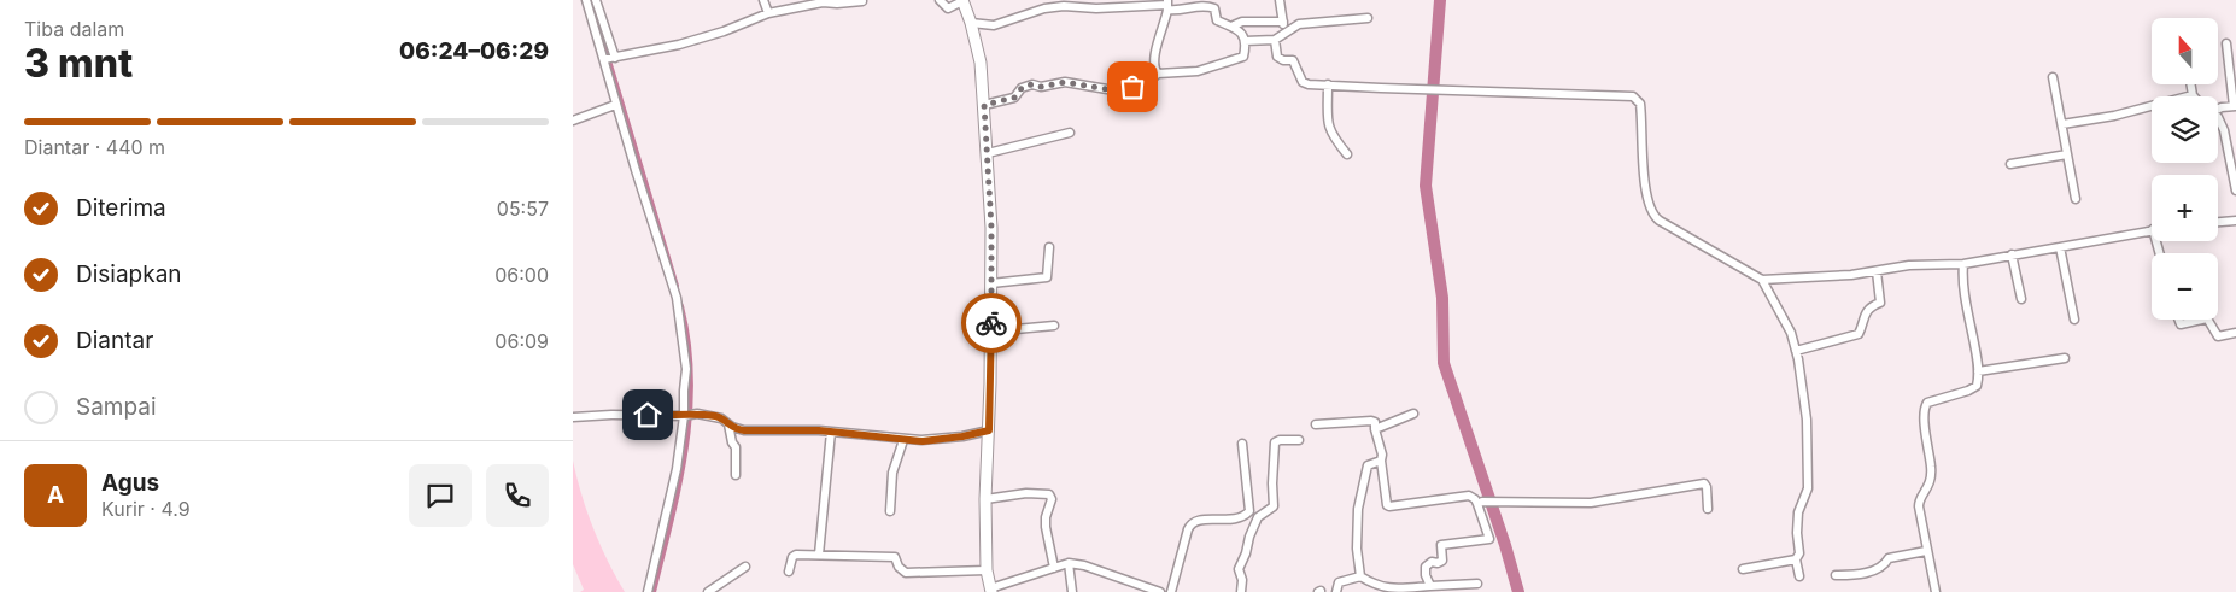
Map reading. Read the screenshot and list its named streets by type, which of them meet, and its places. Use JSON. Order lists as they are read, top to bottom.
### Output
{
  "north": "top",
  "page": {
    "heading": ["3 mnt", "Tiba dalam", "06:24–06:29"],
    "panel": ["Agus", "Kurir · 4.9"],
    "map_buttons": ["+", "−"],
    "bar": "Diantar · 440 m",
    "list": [
      ["Diterima", "05:57"],
      ["Disiapkan", "06:00"],
      ["Diantar", "06:09"],
      "Sampai"
    ],
    "round": "A"
  }
}
